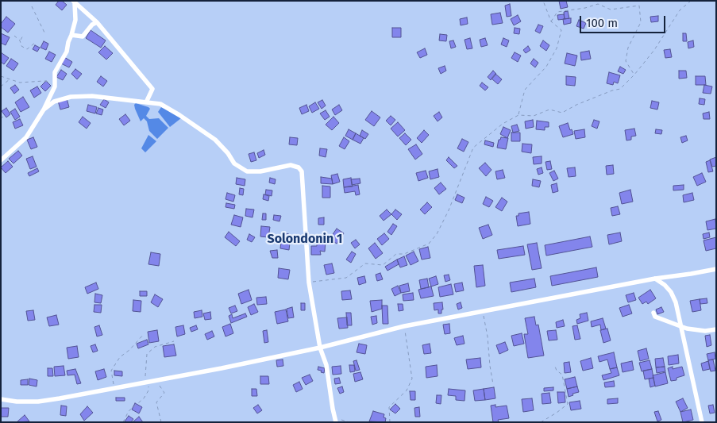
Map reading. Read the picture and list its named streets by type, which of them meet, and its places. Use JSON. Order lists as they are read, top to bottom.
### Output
{
  "districts": ["Solondonin 1"],
  "scale_bar": "100 m"
}
